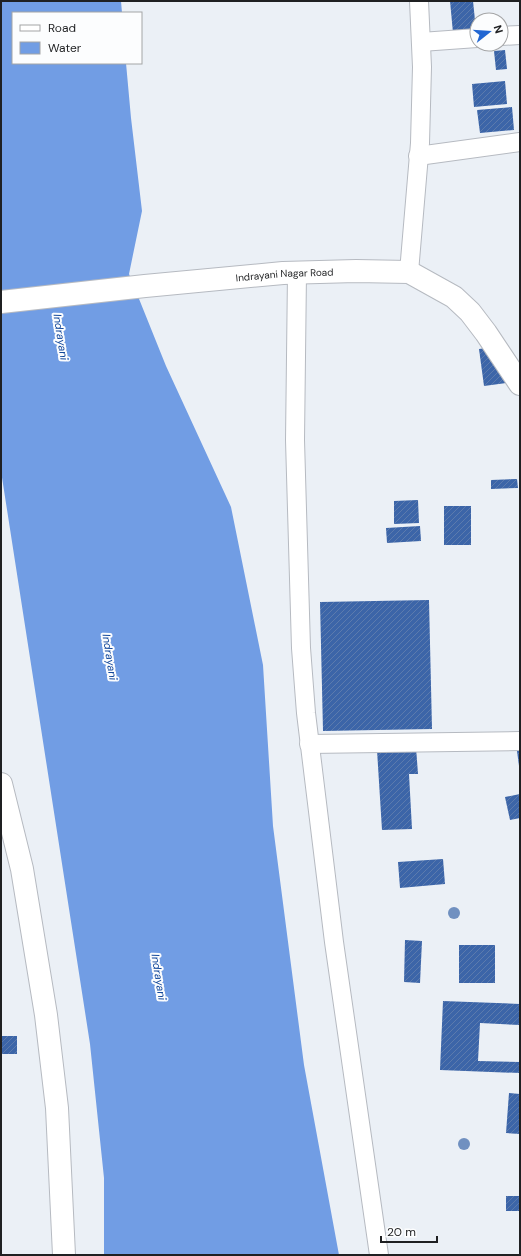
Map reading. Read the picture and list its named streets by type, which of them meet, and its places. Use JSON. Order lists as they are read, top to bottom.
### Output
{
  "streets": {
    "street": ["Indrayani Nagar Road"]
  },
  "water": ["Indrayani"],
  "legend": ["Road", "Water"],
  "scale_bar": "20 m",
  "north": "right"
}
